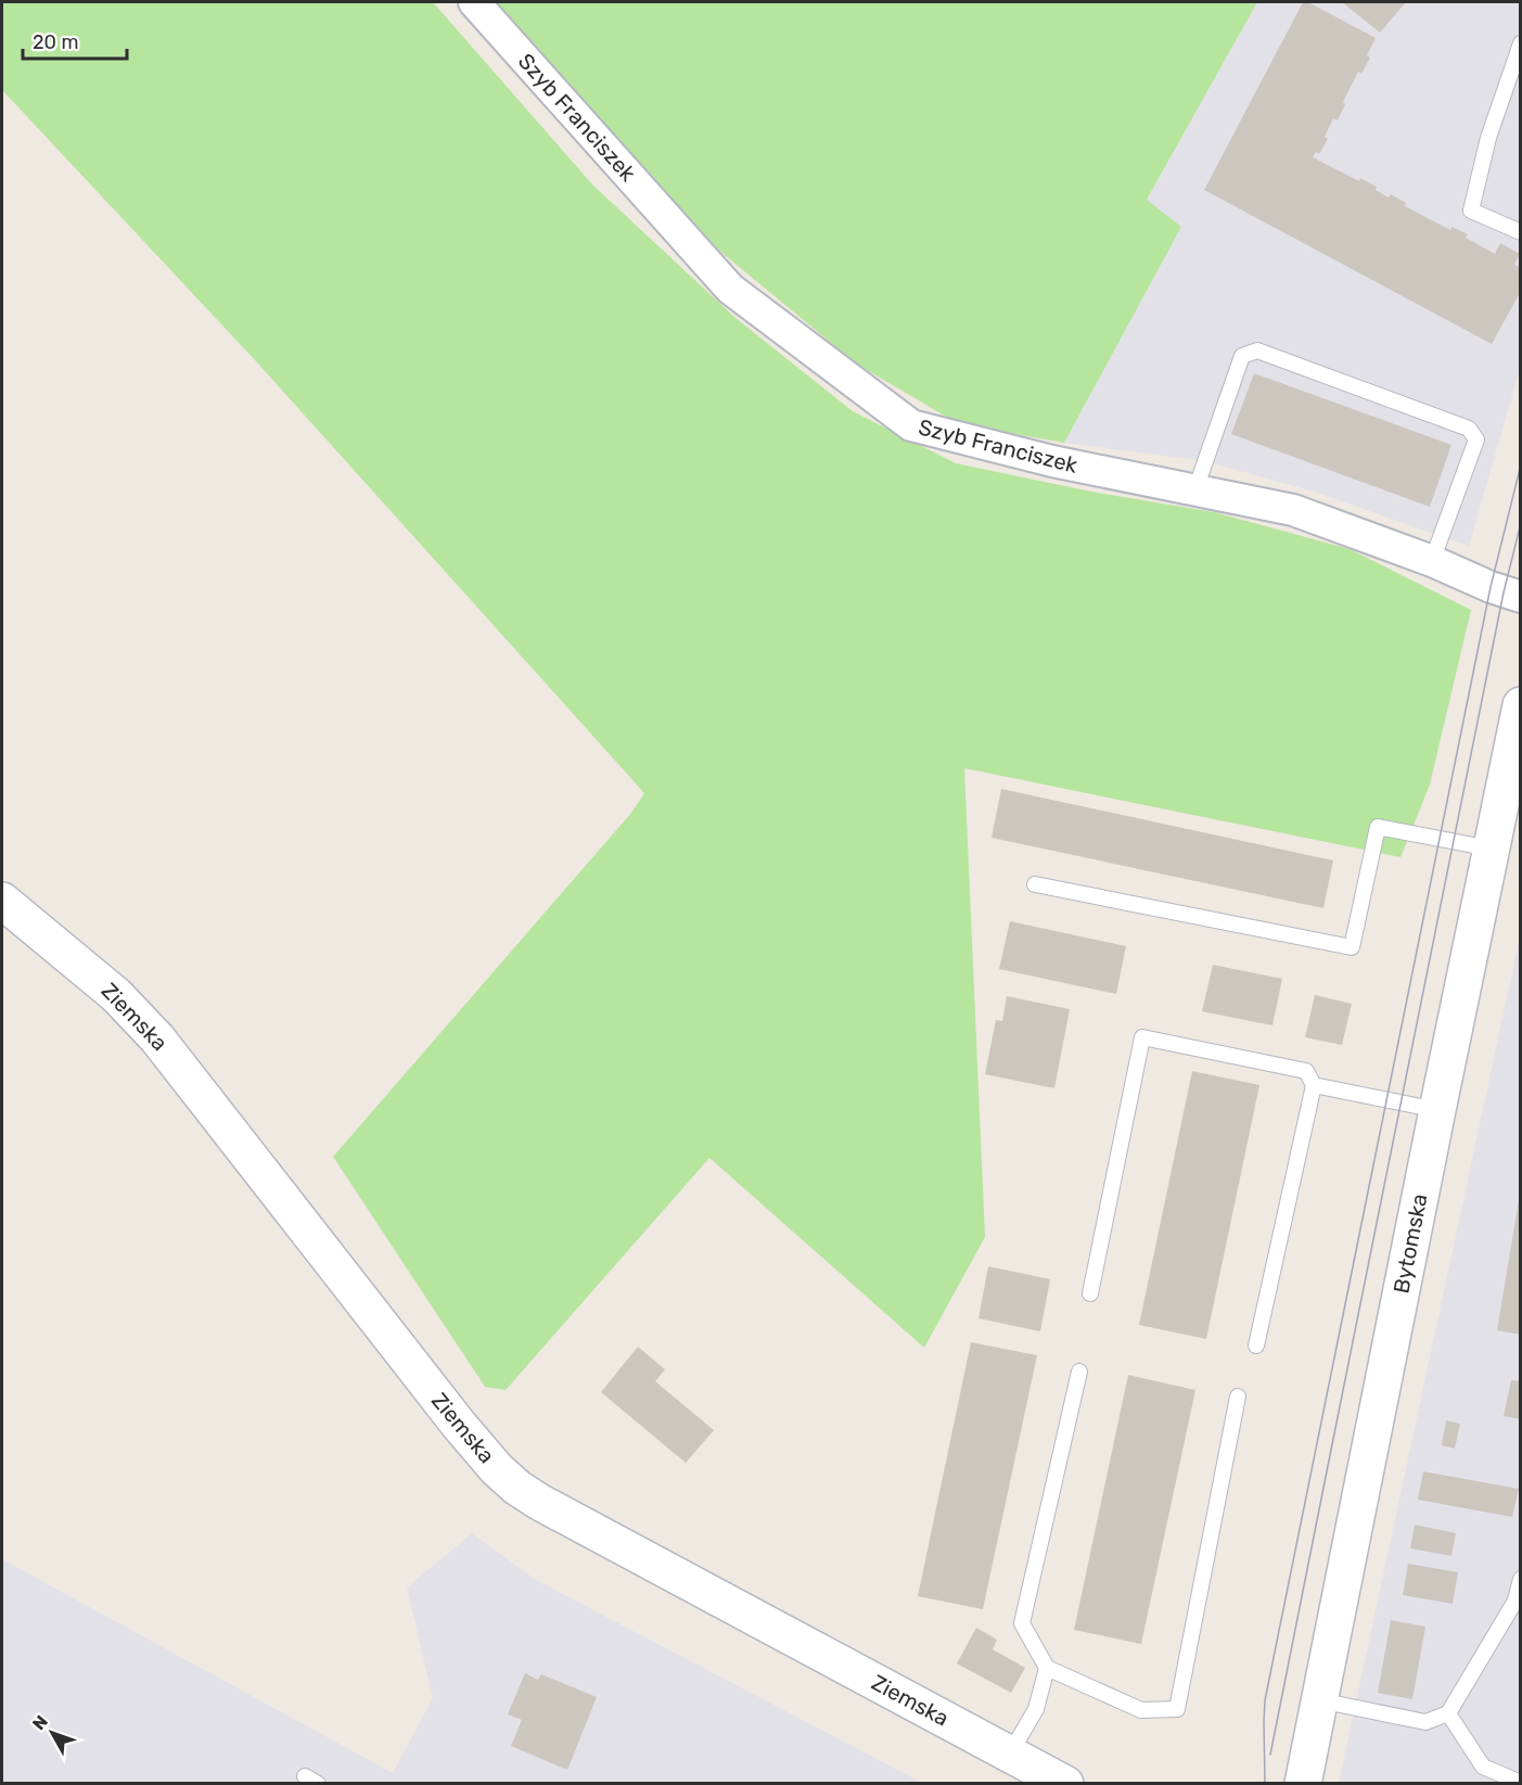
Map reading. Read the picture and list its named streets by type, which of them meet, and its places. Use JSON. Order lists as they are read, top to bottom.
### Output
{
  "streets": {
    "street": ["Szyb Franciszek", "Ziemska", "Bytomska"]
  },
  "scale_bar": "20 m",
  "north": "top left"
}
